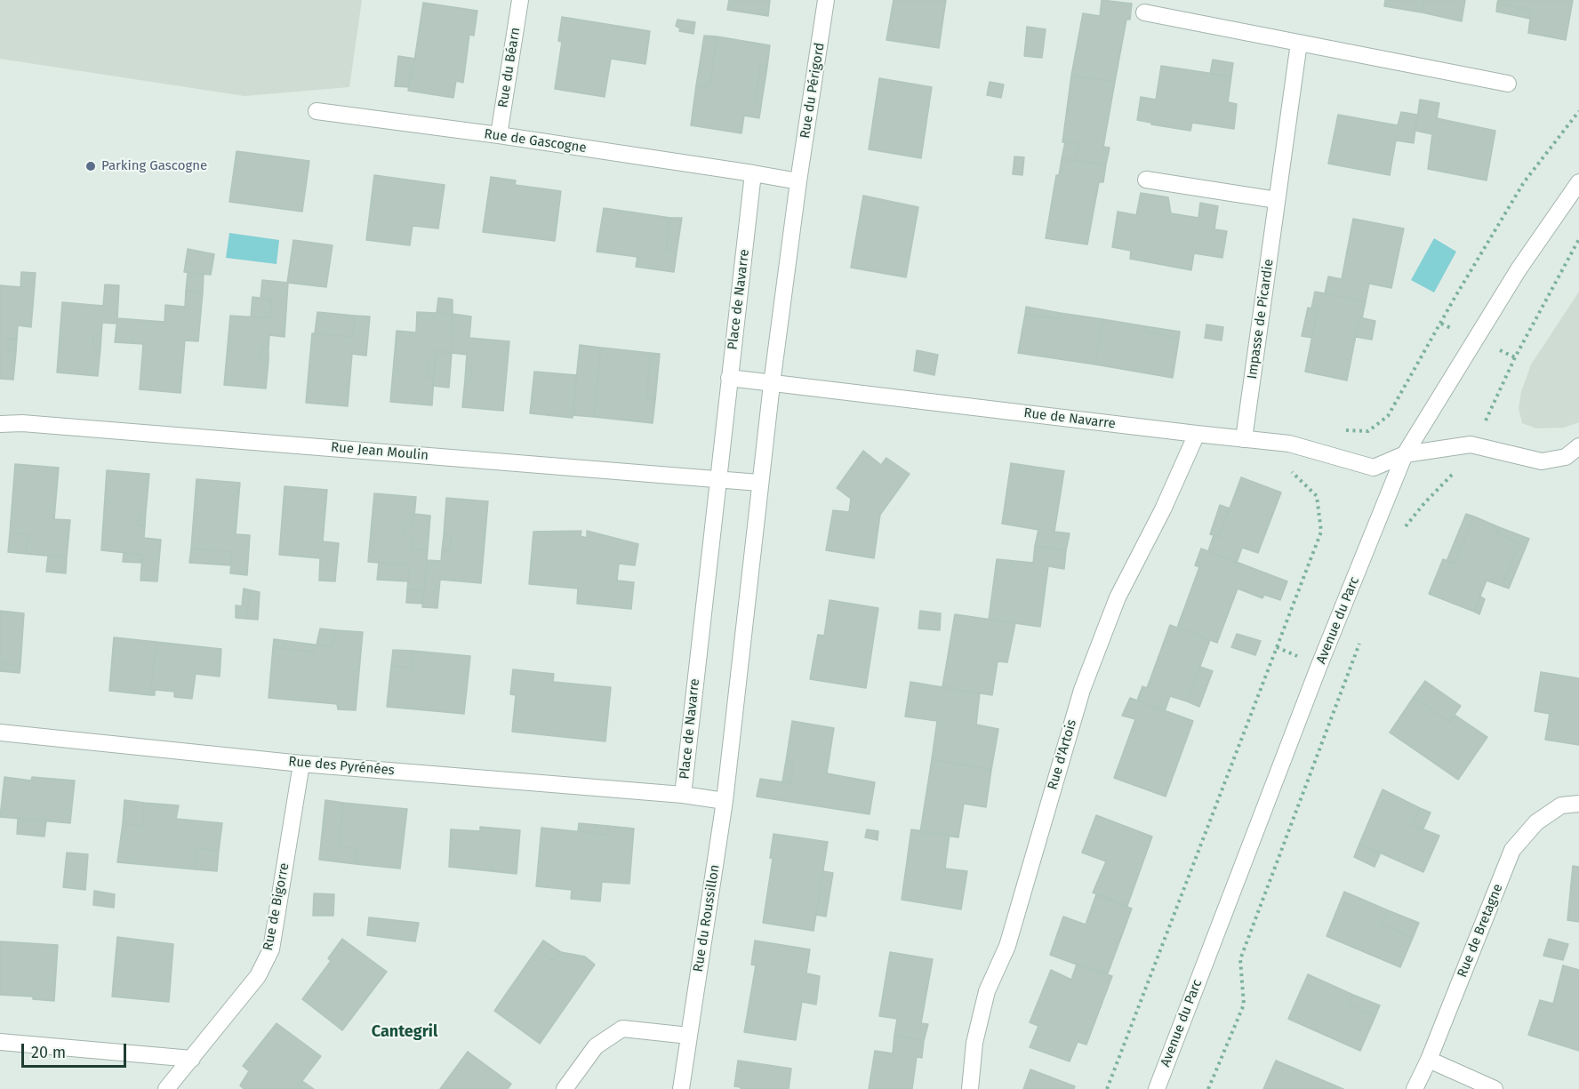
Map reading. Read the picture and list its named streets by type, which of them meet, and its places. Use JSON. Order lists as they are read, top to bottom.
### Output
{
  "streets": {
    "street": [
      "Rue du Béarn",
      "Rue du Périgord",
      "Rue de Gascogne",
      "Place de Navarre",
      "Impasse de Picardie",
      "Rue de Navarre",
      "Rue Jean Moulin",
      "Avenue du Parc",
      "Rue d'Artois",
      "Rue des Pyrénées",
      "Rue de Bigorre",
      "Rue du Roussillon",
      "Rue de Bretagne"
    ]
  },
  "crossings": [
    ["Rue du Béarn", "Rue de Gascogne"],
    ["Rue de Gascogne", "Place de Navarre"],
    ["Place de Navarre", "Rue de Navarre"],
    ["Place de Navarre", "Rue Jean Moulin"],
    ["Place de Navarre", "Rue des Pyrénées"],
    ["Place de Navarre", "Rue du Roussillon"],
    ["Impasse de Picardie", "Rue de Navarre"],
    ["Rue de Navarre", "Avenue du Parc"],
    ["Rue de Navarre", "Rue d'Artois"],
    ["Rue des Pyrénées", "Rue de Bigorre"]
  ],
  "districts": ["Cantegril"],
  "places": ["Parking Gascogne"],
  "scale_bar": "20 m"
}
